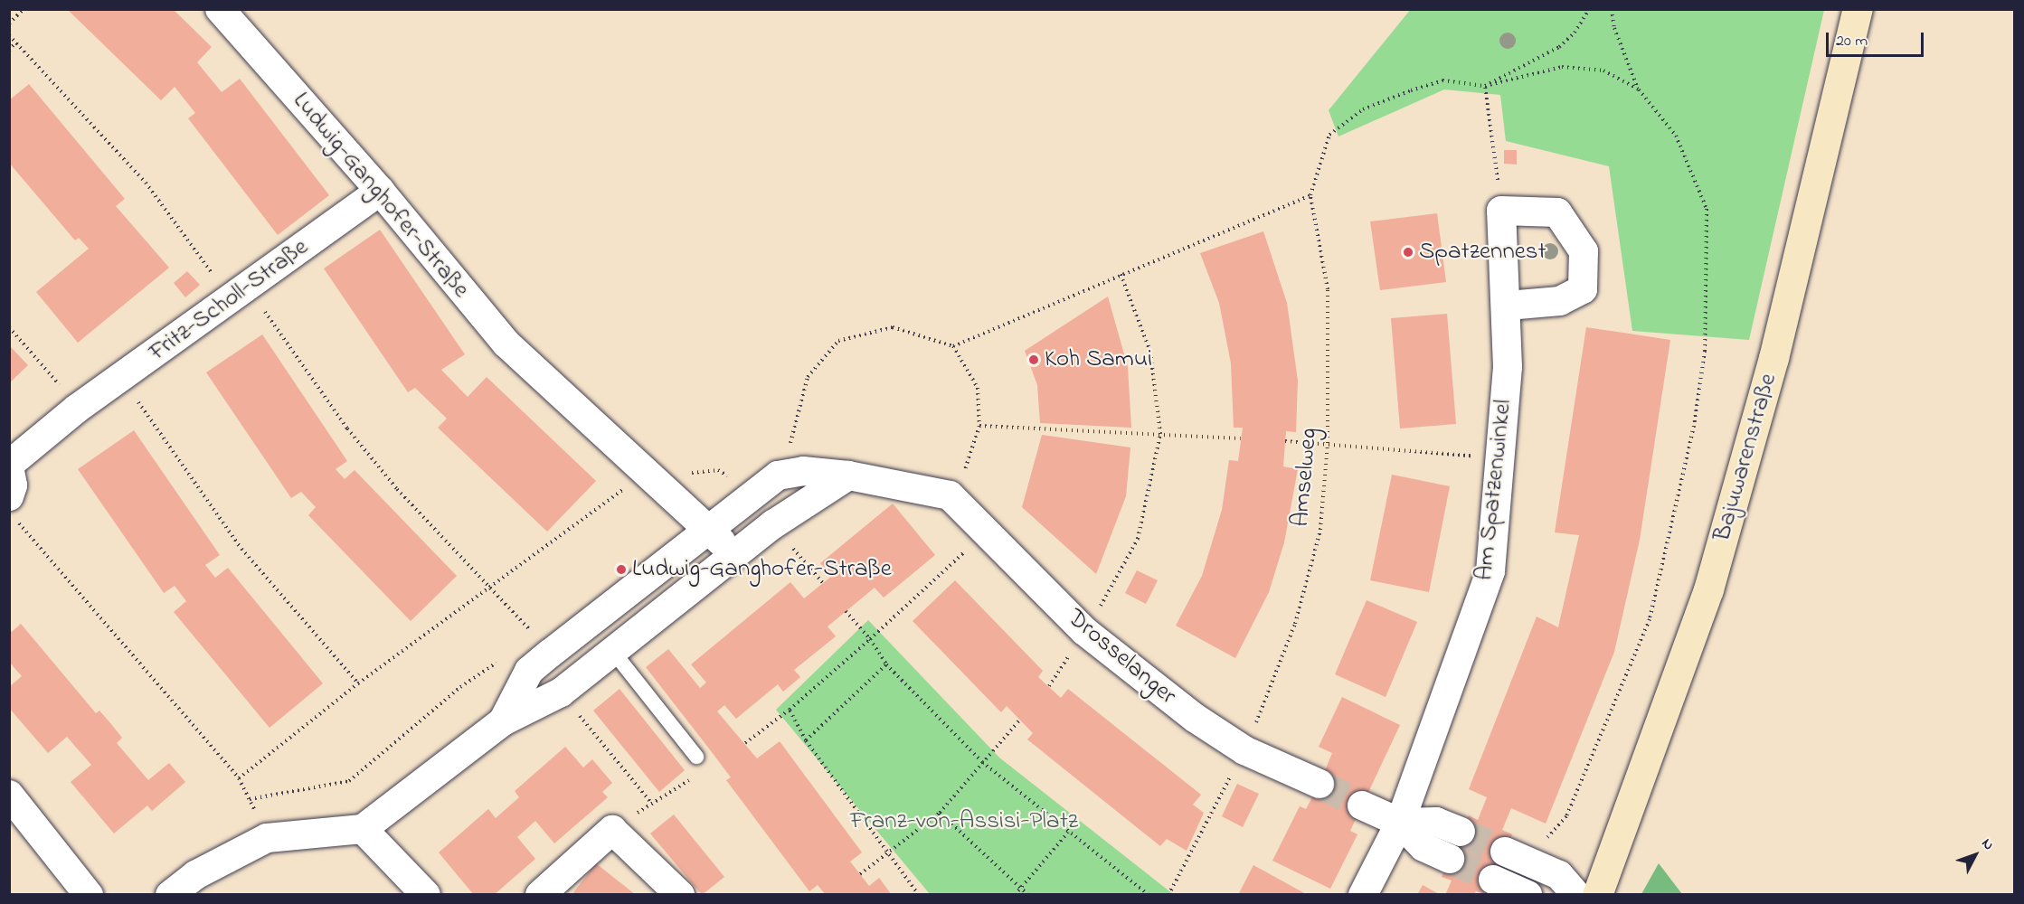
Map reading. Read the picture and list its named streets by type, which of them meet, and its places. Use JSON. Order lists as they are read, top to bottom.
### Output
{
  "streets": {
    "main road": ["Bajuwarenstraße"],
    "street": [
      "Ludwig-Ganghofer-Straße",
      "Fritz-Scholl-Straße",
      "Am Spatzenwinkel",
      "Drosselanger"
    ],
    "path": ["Amselweg"]
  },
  "crossings": [
    ["Ludwig-Ganghofer-Straße", "Fritz-Scholl-Straße"],
    ["Amselweg", "Drosselanger"]
  ],
  "parks": ["Franz-von-Assisi-Platz"],
  "places": ["Spatzennest", "Koh Samui", "Ludwig-Ganghofer-Straße"],
  "scale_bar": "20 m",
  "north": "top right"
}
